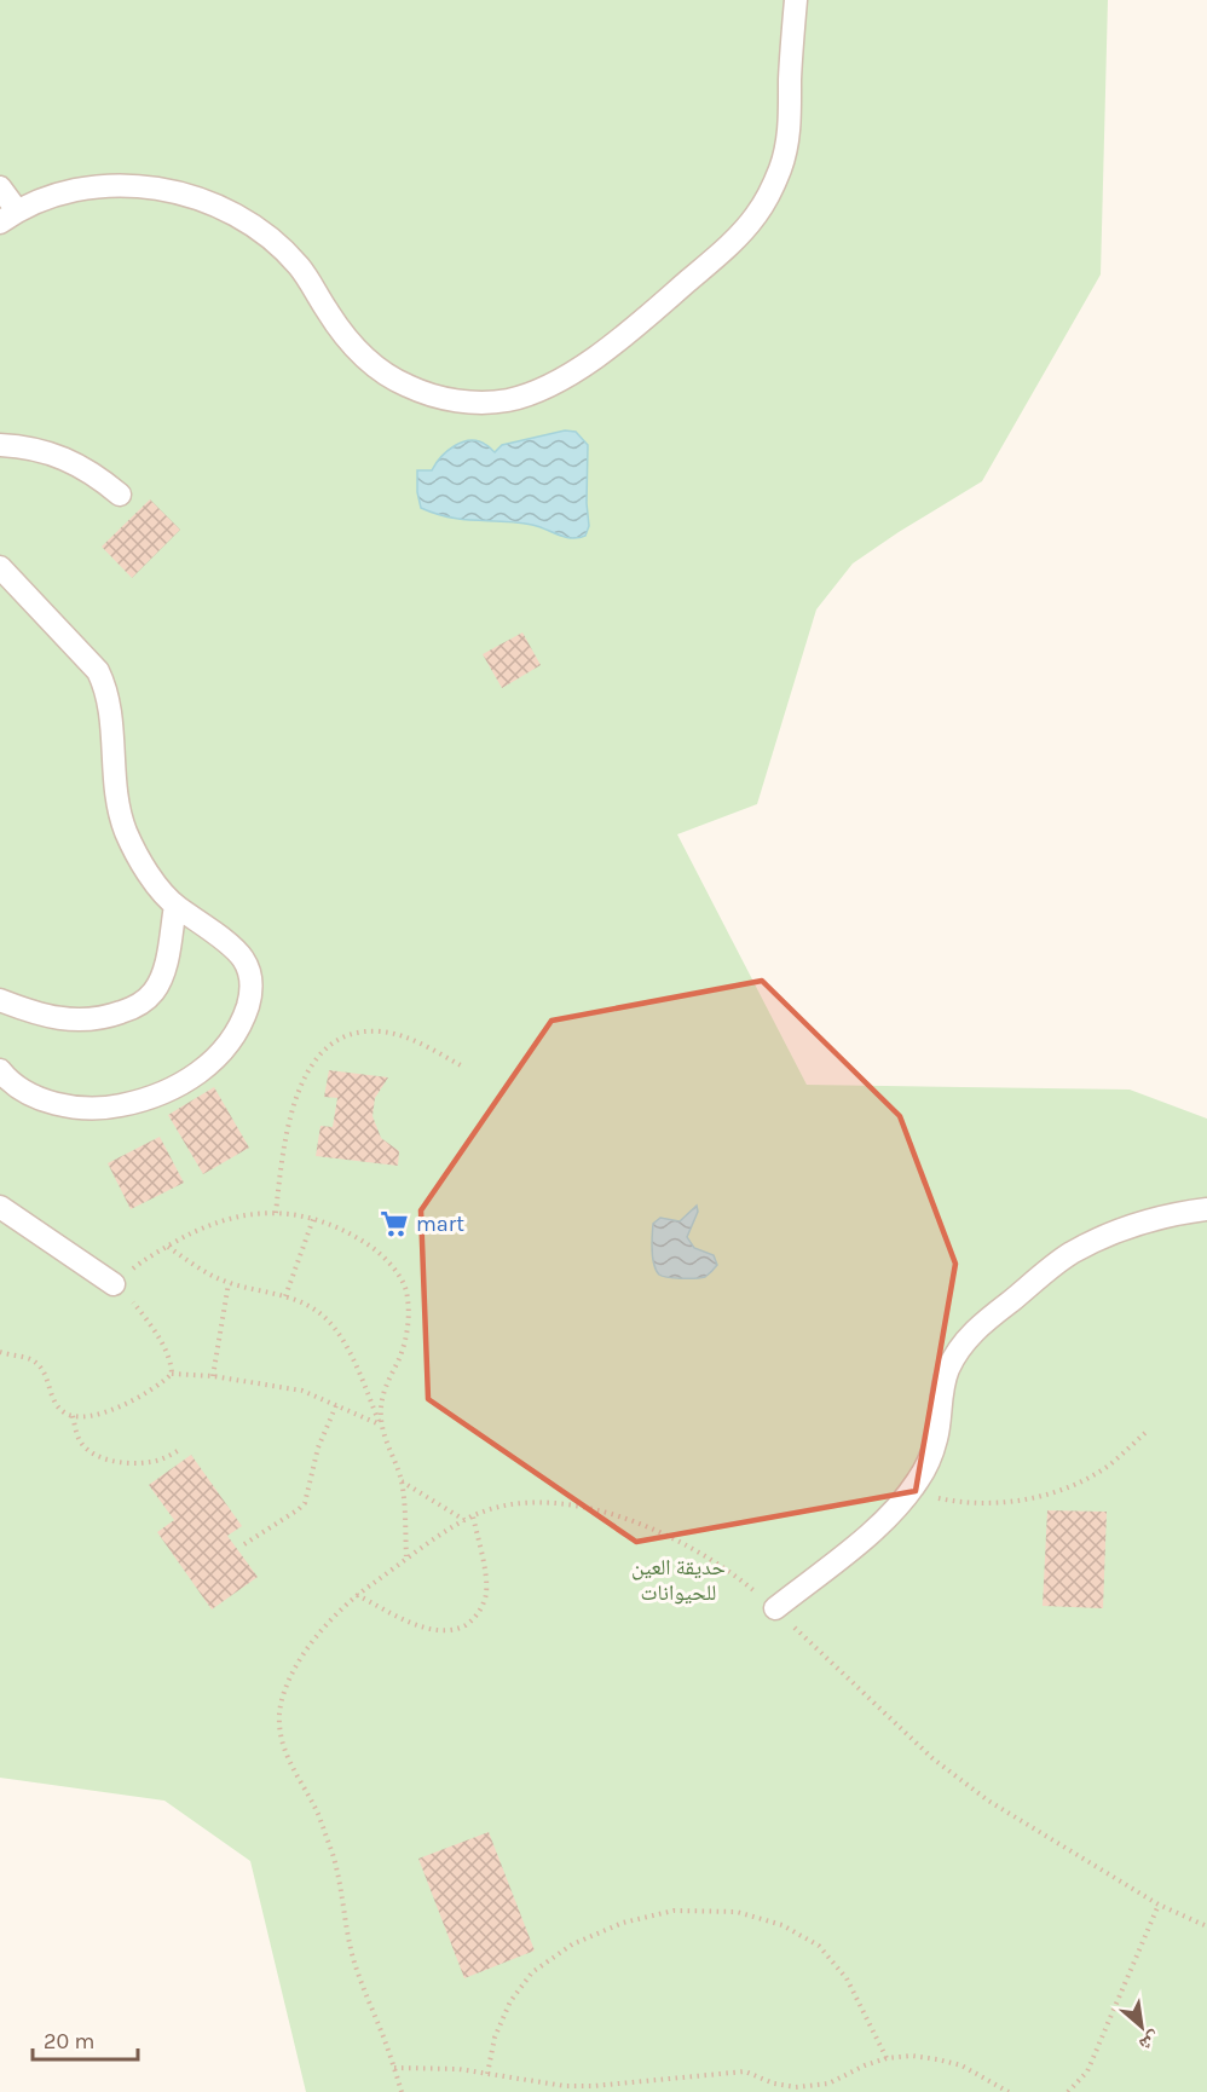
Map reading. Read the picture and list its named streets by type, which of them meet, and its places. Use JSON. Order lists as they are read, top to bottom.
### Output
{
  "parks": ["حديقة العين للحيوانات"],
  "places": {
    "supermarket": ["mart"]
  },
  "scale_bar": "20 m",
  "north": "bottom right"
}
